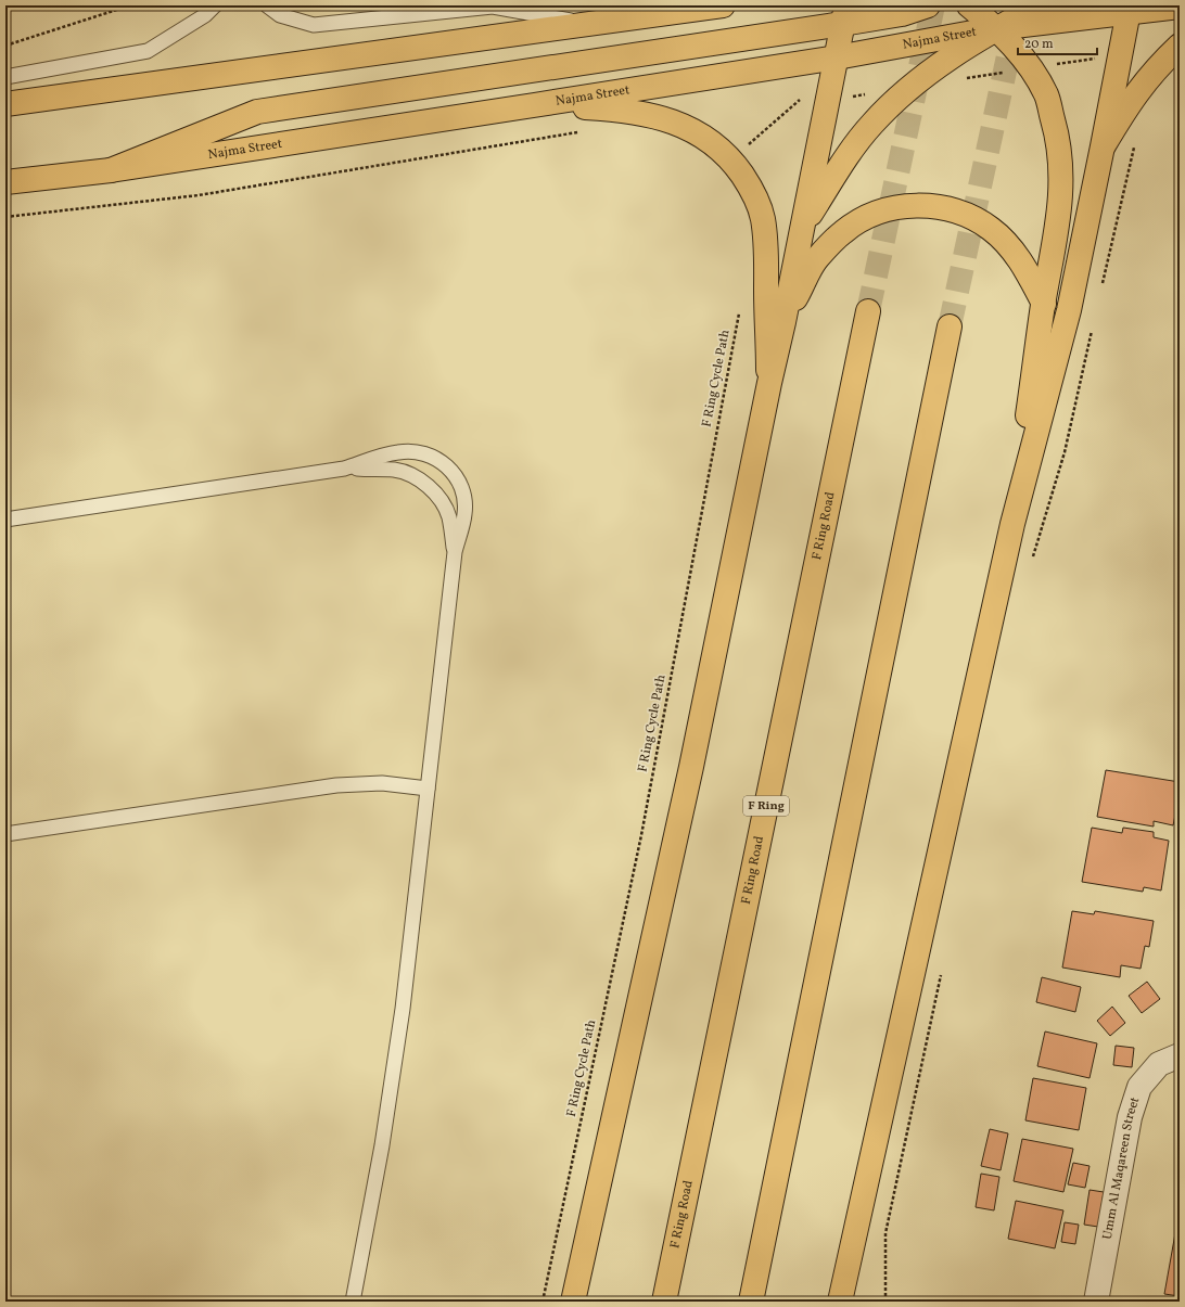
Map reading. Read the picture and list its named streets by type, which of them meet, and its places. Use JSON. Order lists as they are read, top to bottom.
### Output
{
  "streets": {
    "main road": ["Najma Street", "F Ring Road", "F Ring"],
    "street": ["Umm Al Maqareen Street"],
    "path": ["F Ring Cycle Path"]
  },
  "scale_bar": "20 m"
}
